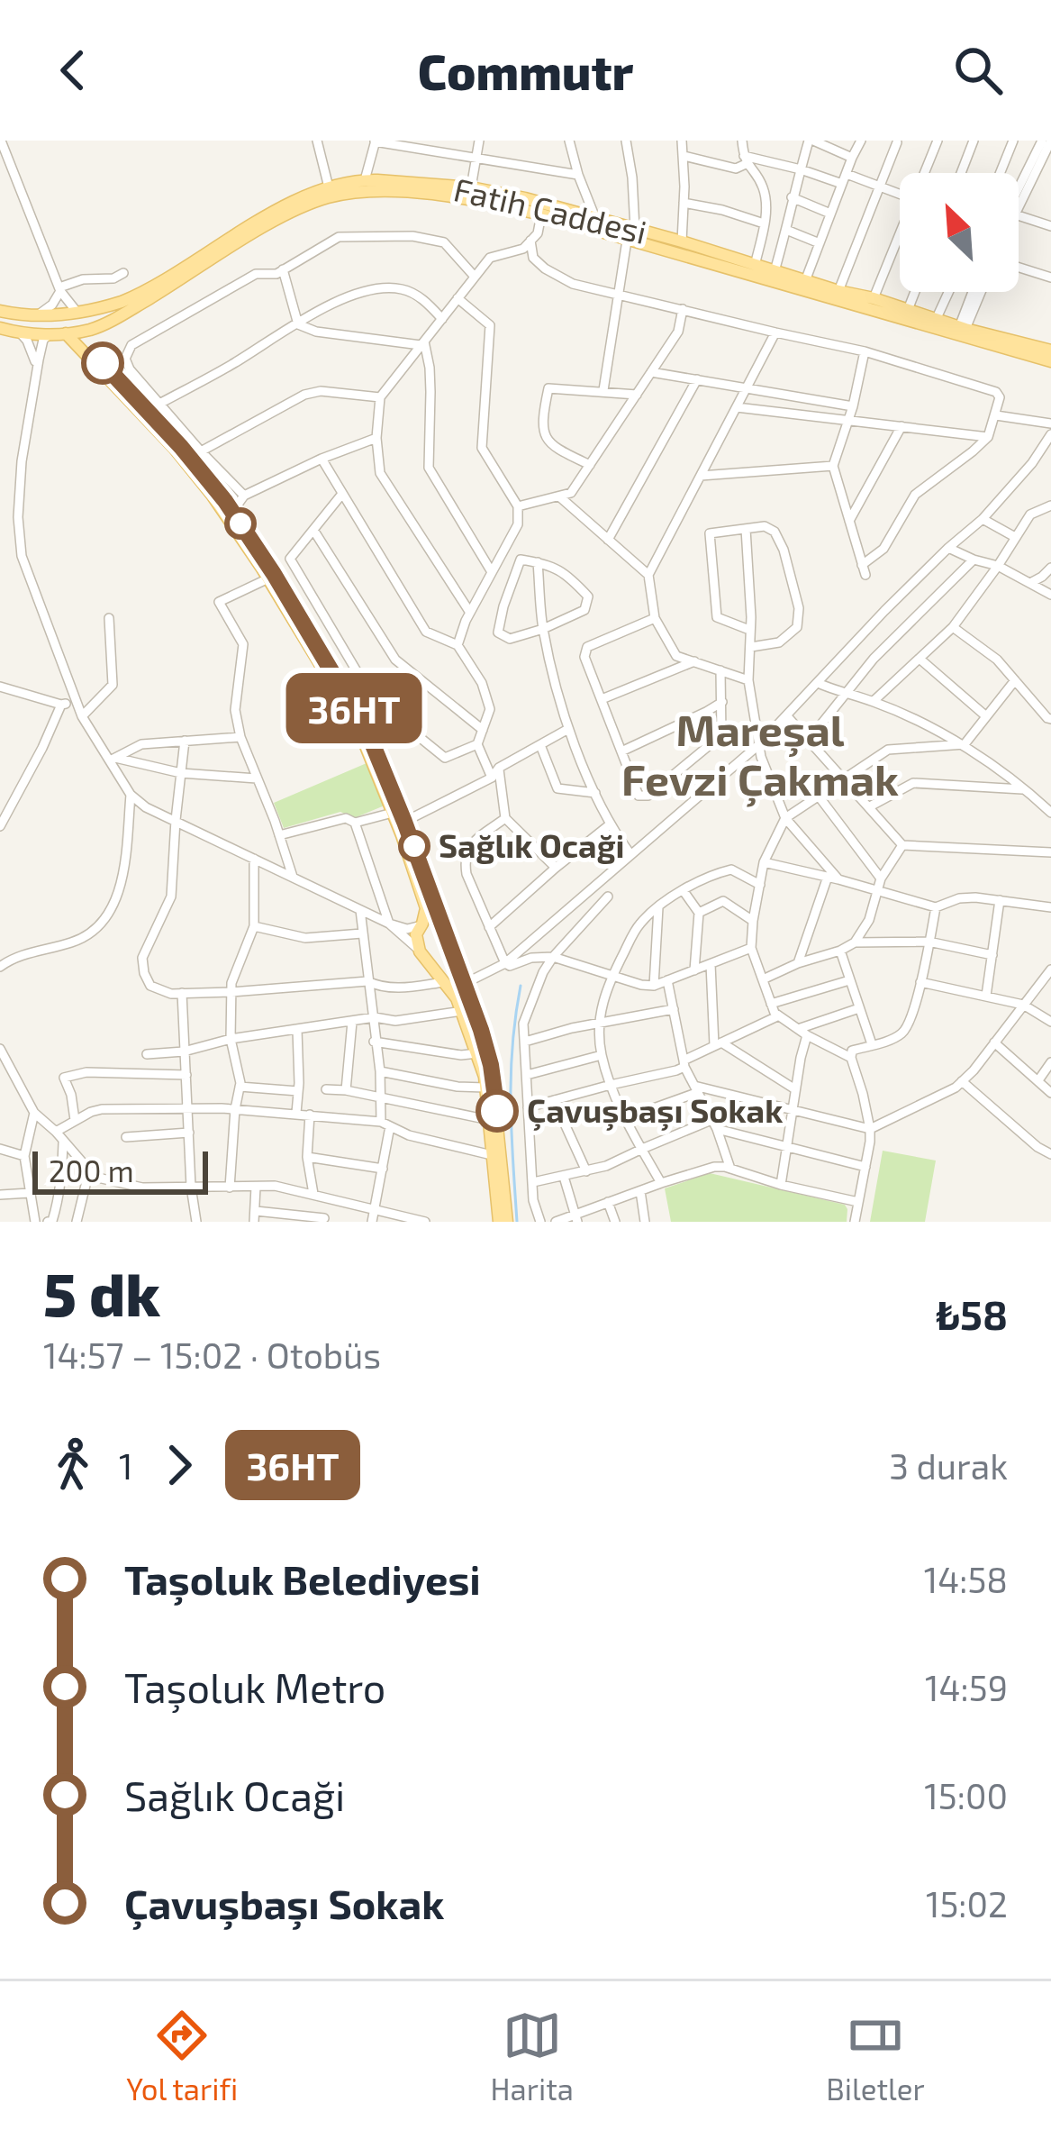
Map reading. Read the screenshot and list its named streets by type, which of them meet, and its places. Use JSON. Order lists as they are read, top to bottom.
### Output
{
  "streets": {
    "main road": ["Fatih Caddesi"]
  },
  "districts": ["Mareşal Fevzi Çakmak"],
  "places": ["Sağlık Ocaği", "Çavuşbaşı Sokak"],
  "lines": ["bus line 36HT"],
  "scale_bar": "200 m",
  "north": "top left",
  "page": {
    "header": "Commutr",
    "on_map": "36HT",
    "scale": "200 m",
    "heading": ["5 dk", "14:57 – 15:02 · Otobüs", "₺58"],
    "legs": ["1", "36HT", "3 durak"],
    "list": [
      {
        "name": "Taşoluk Belediyesi",
        "value": "14:58"
      },
      {
        "name": "Taşoluk Metro",
        "value": "14:59"
      },
      {
        "name": "Sağlık Ocaği",
        "value": "15:00"
      },
      {
        "name": "Çavuşbaşı Sokak",
        "value": "15:02"
      }
    ],
    "tabs": ["Yol tarifi", "Harita", "Biletler"]
  }
}
